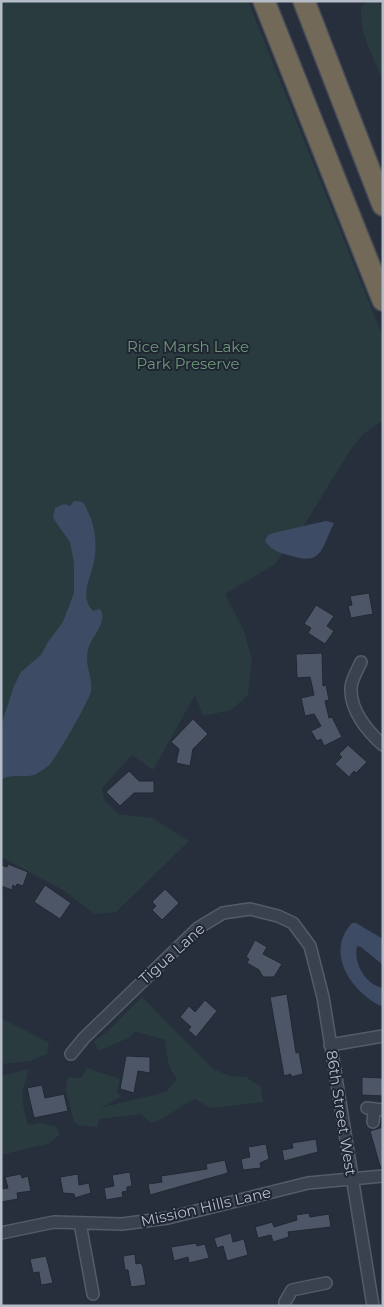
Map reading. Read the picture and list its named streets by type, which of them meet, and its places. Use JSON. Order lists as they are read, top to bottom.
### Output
{
  "streets": {
    "street": ["Tigua Lane", "86th Street West", "Mission Hills Lane"]
  },
  "crossings": [
    ["Tigua Lane", "86th Street West"],
    ["86th Street West", "Mission Hills Lane"]
  ],
  "parks": ["Rice Marsh Lake Park Preserve"]
}
